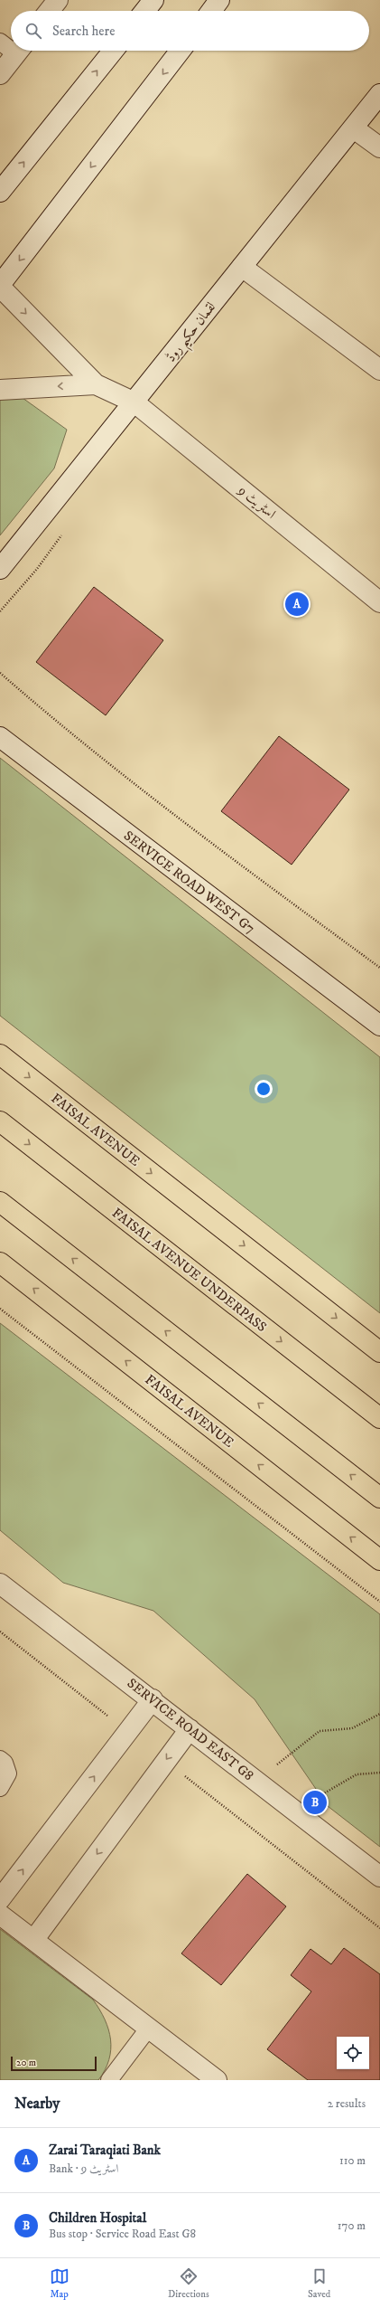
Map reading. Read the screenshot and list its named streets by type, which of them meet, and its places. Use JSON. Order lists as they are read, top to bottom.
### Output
{
  "streets": {
    "main road": ["FAISAL AVENUE", "FAISAL AVENUE UNDERPASS"],
    "street": [
      "لقمان حکیم روڈ",
      "اسٹریٹ 9",
      "SERVICE ROAD WEST G7",
      "SERVICE ROAD EAST G8"
    ]
  },
  "crossings": [
    ["لقمان حکیم روڈ", "اسٹریٹ 9"]
  ],
  "scale_bar": "20 m",
  "page": {
    "search": "Search here",
    "pins": ["A", "B"],
    "scale": "20 m",
    "heading": ["Nearby", "2 results"],
    "list": [
      {
        "mark": "A",
        "name": "Zarai Taraqiati Bank",
        "note": "Bank · اسٹریٹ 9",
        "value": "110 m"
      },
      {
        "mark": "B",
        "name": "Children Hospital",
        "note": "Bus stop · Service Road East G8",
        "value": "170 m"
      }
    ],
    "nav": ["Map", "Directions", "Saved"]
  }
}
